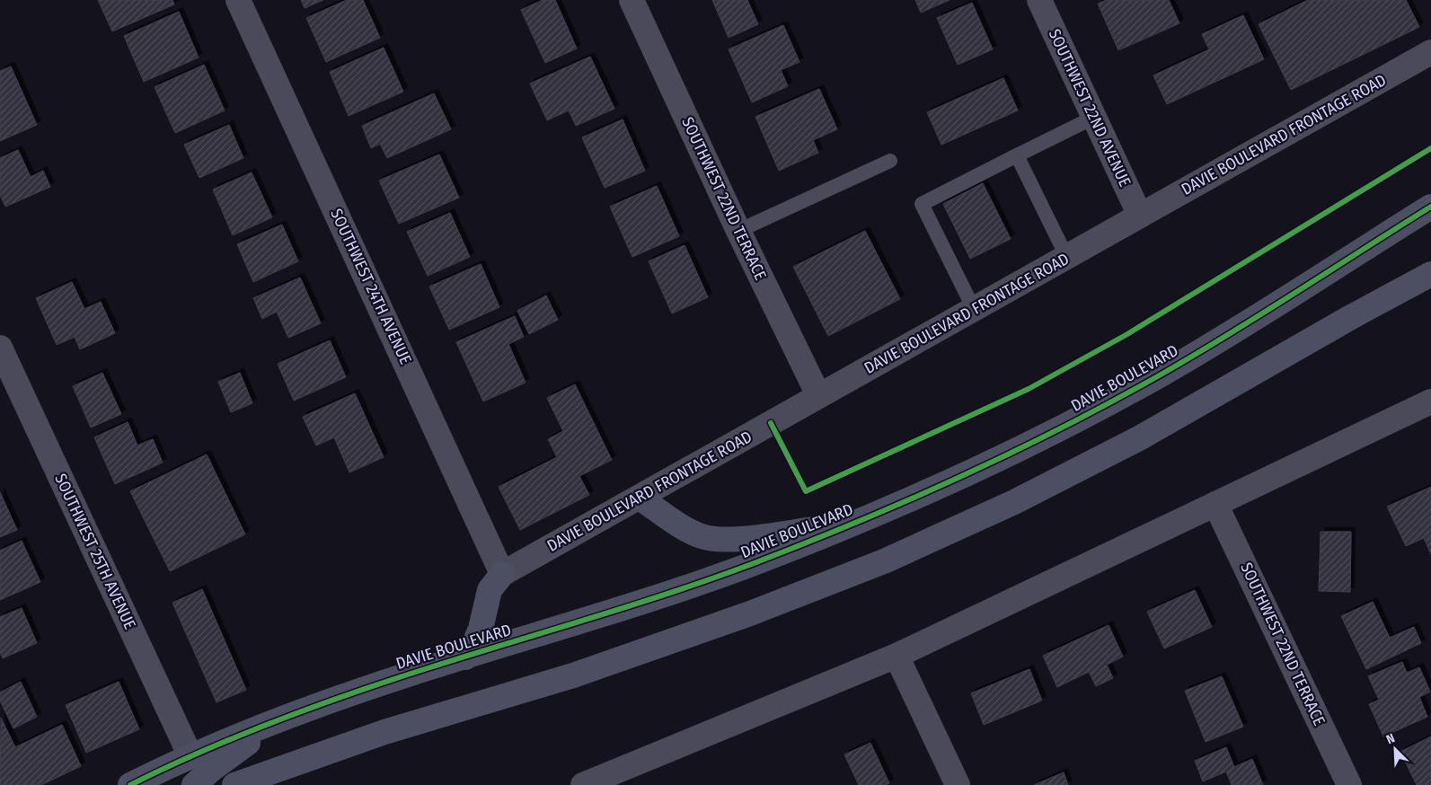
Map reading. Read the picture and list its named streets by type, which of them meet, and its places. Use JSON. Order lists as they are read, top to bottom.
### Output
{
  "streets": {
    "main road": ["DAVIE BOULEVARD"],
    "street": [
      "SOUTHWEST 22ND AVENUE",
      "DAVIE BOULEVARD FRONTAGE ROAD",
      "SOUTHWEST 22ND TERRACE",
      "SOUTHWEST 24TH AVENUE",
      "SOUTHWEST 25TH AVENUE"
    ]
  },
  "crossings": [
    ["SOUTHWEST 22ND AVENUE", "DAVIE BOULEVARD FRONTAGE ROAD"],
    ["DAVIE BOULEVARD FRONTAGE ROAD", "SOUTHWEST 22ND TERRACE"],
    ["DAVIE BOULEVARD FRONTAGE ROAD", "SOUTHWEST 24TH AVENUE"],
    ["DAVIE BOULEVARD", "SOUTHWEST 25TH AVENUE"]
  ],
  "north": "top left"
}
